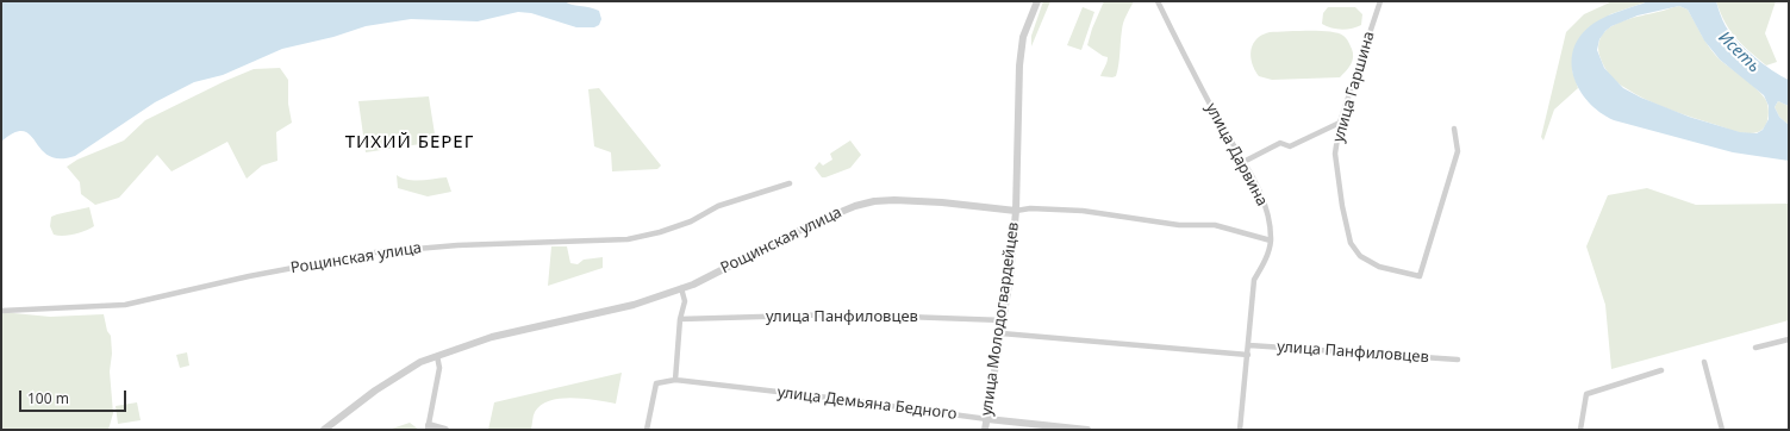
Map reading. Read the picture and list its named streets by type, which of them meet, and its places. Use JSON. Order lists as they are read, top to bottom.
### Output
{
  "streets": {
    "street": [
      "улица Гаршина",
      "улица Дарвина",
      "Рощинская улица",
      "улица Панфиловцев",
      "улица Молодогвардейцев",
      "улица Демьяна Бедного"
    ]
  },
  "crossings": [
    ["улица Дарвина", "Рощинская улица"],
    ["улица Дарвина", "улица Панфиловцев"],
    ["Рощинская улица", "улица Молодогвардейцев"],
    ["улица Панфиловцев", "улица Молодогвардейцев"],
    ["улица Молодогвардейцев", "улица Демьяна Бедного"]
  ],
  "districts": ["ТИХИЙ БЕРЕГ"],
  "water": ["Исеть"],
  "scale_bar": "100 m"
}
